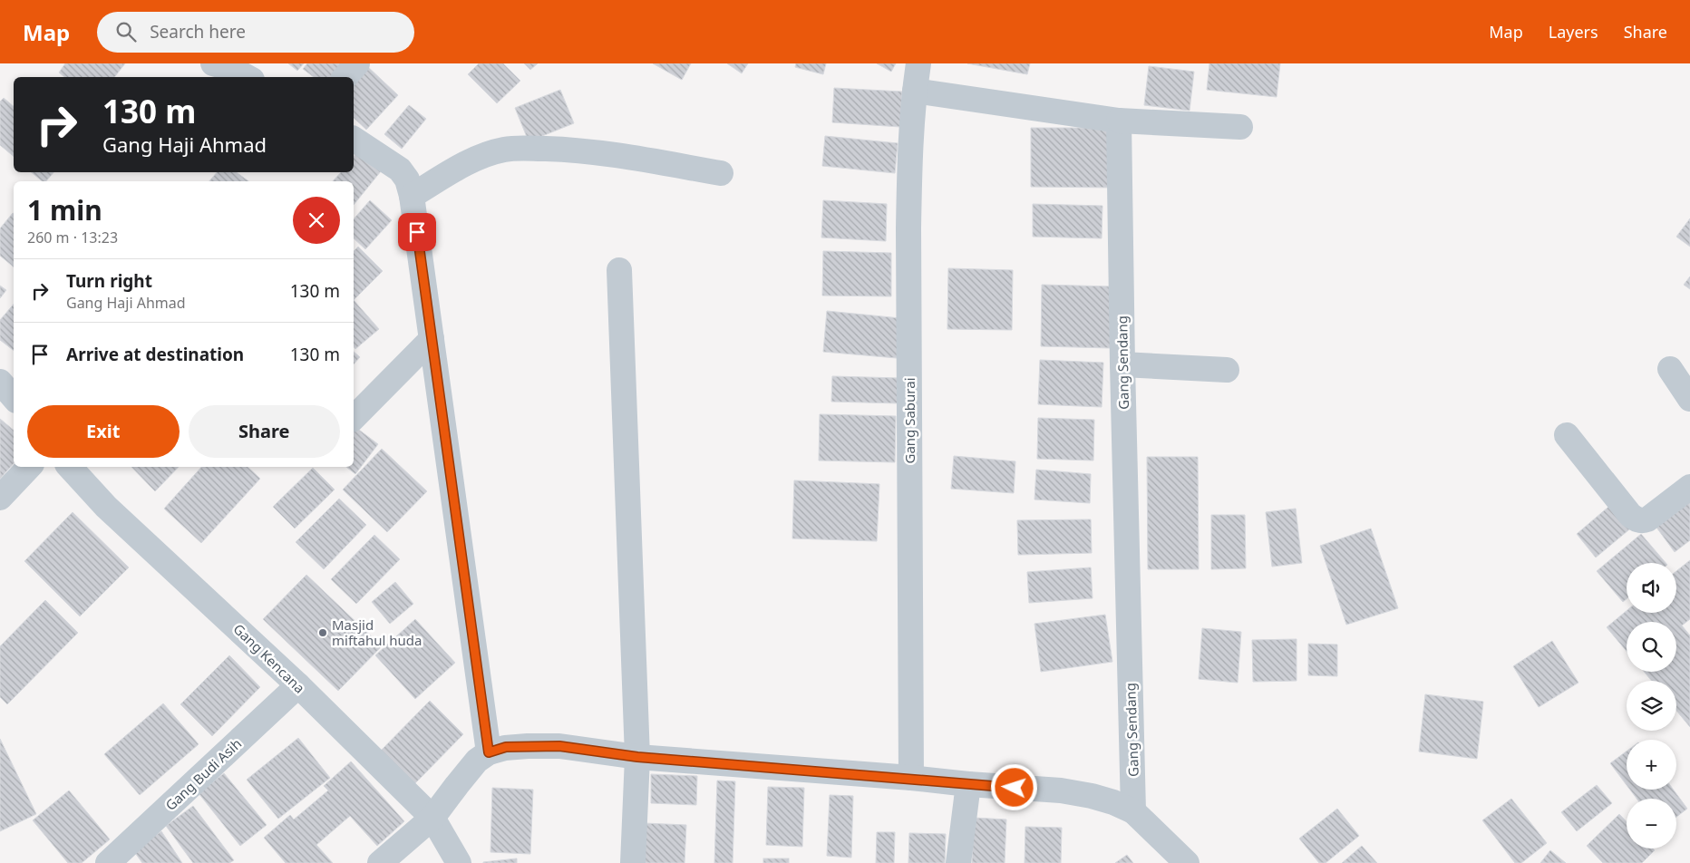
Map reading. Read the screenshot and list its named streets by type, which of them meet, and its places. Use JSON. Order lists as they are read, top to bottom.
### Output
{
  "streets": {
    "street": [
      "Gang Sendang",
      "Gang Saburai",
      "Gang Kencana",
      "Gang Budi Asih"
    ]
  },
  "crossings": [
    ["Gang Kencana", "Gang Budi Asih"]
  ],
  "places": ["Masjid miftahul huda"],
  "page": {
    "header": "Map",
    "search": "Search here",
    "nav": ["Map", "Layers", "Share"],
    "turn": ["130 m", "Gang Haji Ahmad"],
    "heading": ["1 min", "260 m · 13:23"],
    "list": [
      {
        "name": "Turn right",
        "note": "Gang Haji Ahmad",
        "value": "130 m"
      },
      {
        "name": "Arrive at destination",
        "value": "130 m"
      }
    ],
    "buttons": ["Exit", "Share"],
    "map_buttons": ["+", "−"]
  }
}
